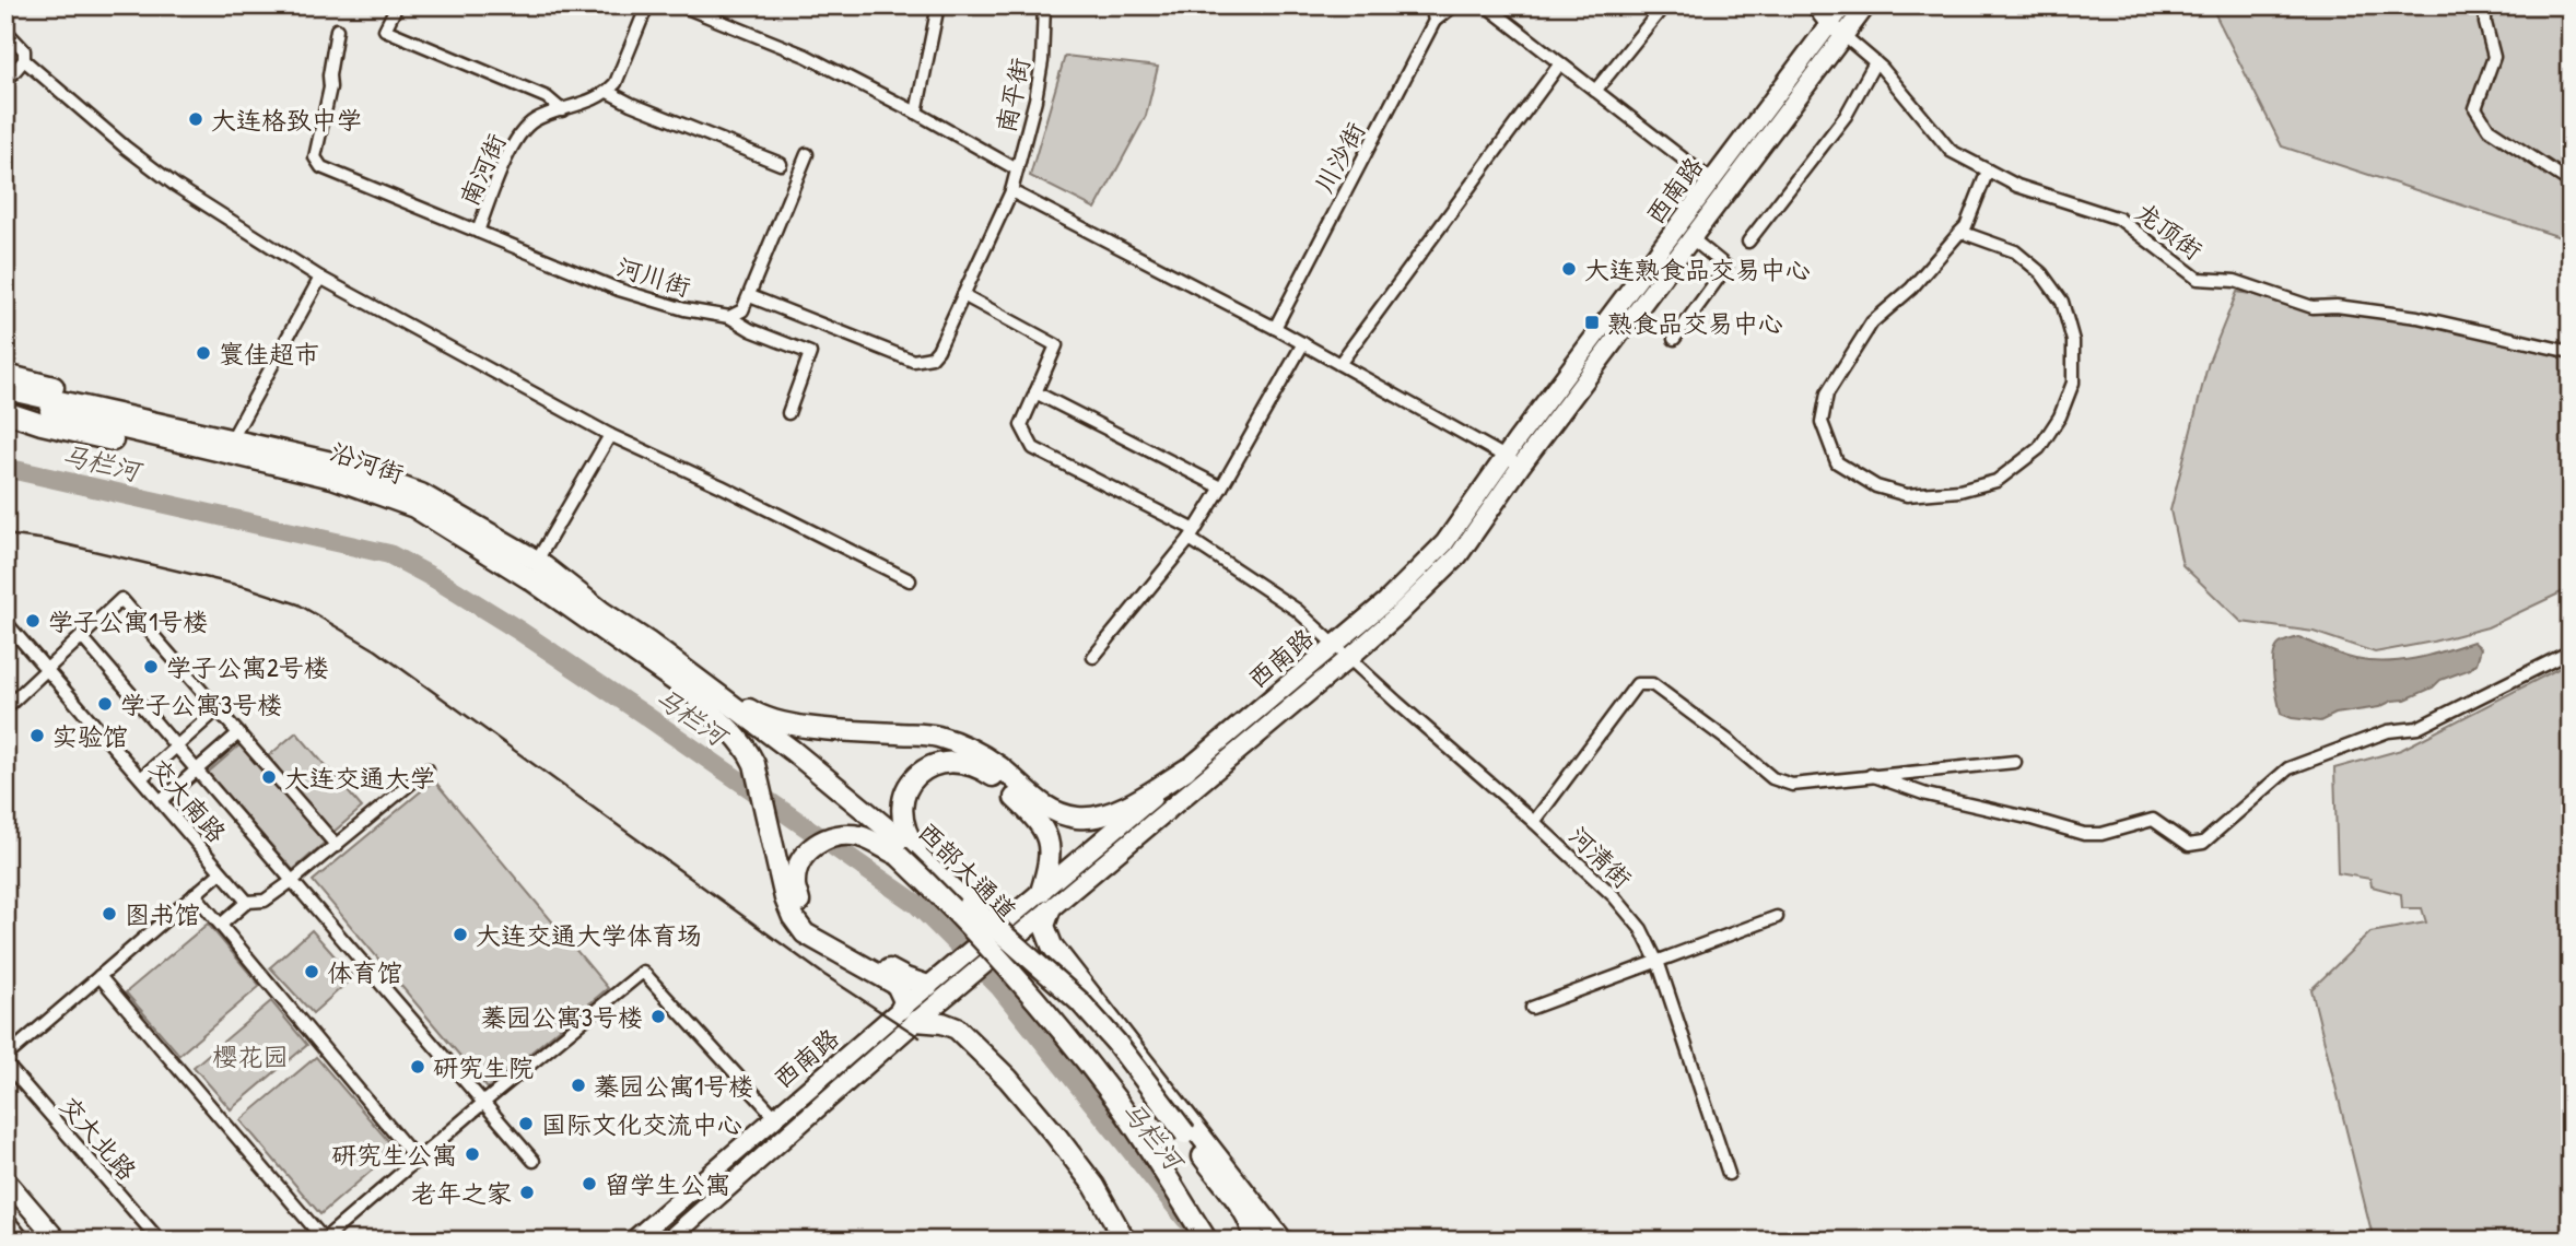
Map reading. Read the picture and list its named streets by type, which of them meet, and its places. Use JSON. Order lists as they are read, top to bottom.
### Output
{
  "streets": {
    "highway": ["沿河街", "西部大通道"],
    "main road": ["西南路"],
    "street": [
      "南平街",
      "川沙街",
      "南河街",
      "龙顶街",
      "河川街",
      "交大南路",
      "河清街",
      "交大北路"
    ]
  },
  "crossings": [
    ["南河街", "河川街"],
    ["西南路", "龙顶街"],
    ["西南路", "河清街"],
    ["沿河街", "西部大通道"]
  ],
  "water": ["马栏河"],
  "parks": ["樱花园"],
  "places": {
    "other": [
      "大连格致中学",
      "大连熟食品交易中心",
      "寰佳超市",
      "学子公寓1号楼",
      "学子公寓2号楼",
      "学子公寓3号楼",
      "实验馆",
      "大连交通大学",
      "图书馆",
      "大连交通大学体育场",
      "体育馆",
      "蓁园公寓3号楼",
      "研究生院",
      "蓁园公寓1号楼",
      "国际文化交流中心",
      "研究生公寓",
      "留学生公寓",
      "老年之家"
    ],
    "transit": ["熟食品交易中心"]
  }
}
